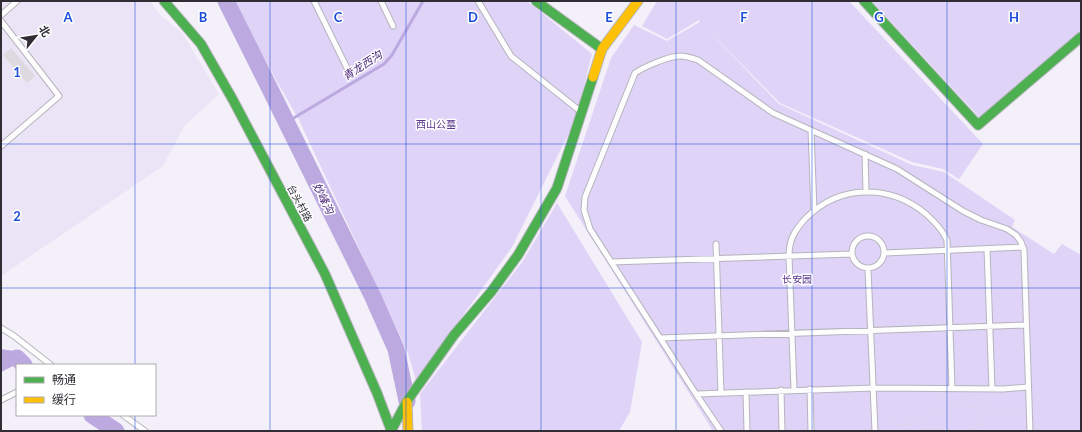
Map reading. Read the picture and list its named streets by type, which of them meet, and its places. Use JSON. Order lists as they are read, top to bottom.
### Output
{
  "streets": {
    "street": ["台头村路"]
  },
  "water": ["青龙西沟", "妙峰沟"],
  "parks": ["西山公墓", "长安园"],
  "legend": ["畅通", "缓行"],
  "north": "top right",
  "grid": {
    "columns": [
      "A",
      "B",
      "C",
      "D",
      "E",
      "F",
      "G",
      "H"
    ],
    "rows": ["1", "2"]
  }
}
